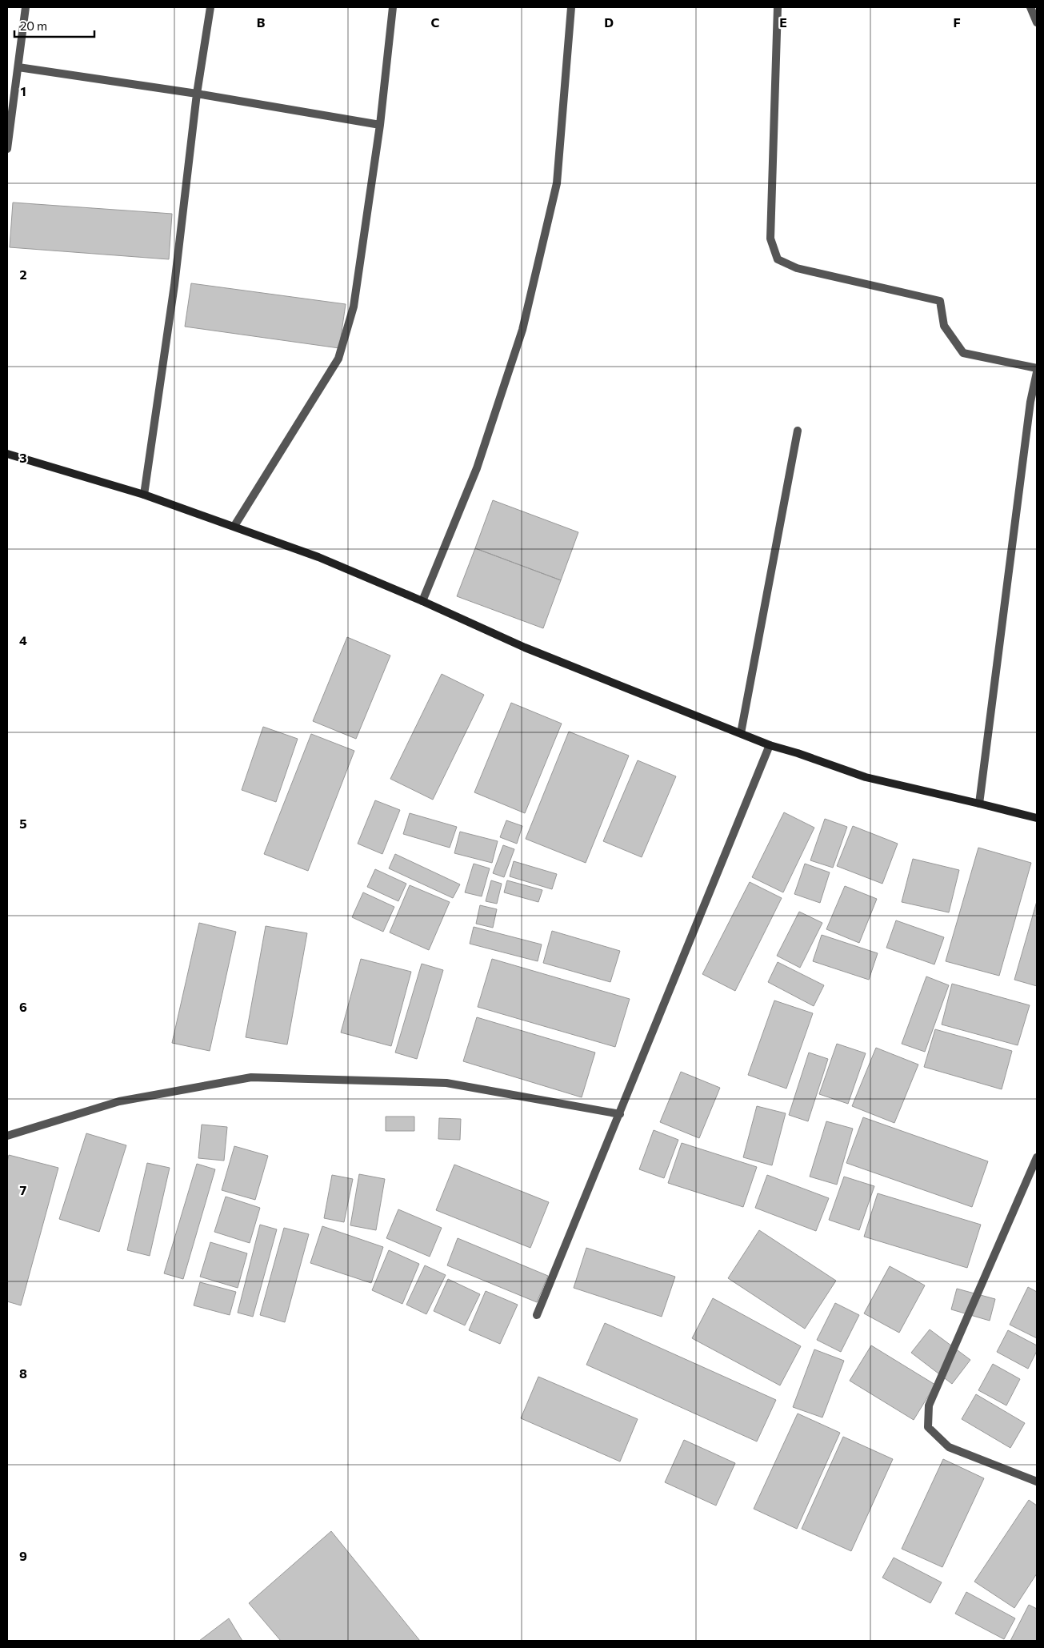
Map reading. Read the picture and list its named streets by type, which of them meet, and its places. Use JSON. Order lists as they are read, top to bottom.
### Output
{
  "scale_bar": "20 m",
  "grid": {
    "columns": [
      "B",
      "C",
      "D",
      "E",
      "F"
    ],
    "rows": [
      "1",
      "2",
      "3",
      "4",
      "5",
      "6",
      "7",
      "8",
      "9"
    ]
  }
}
